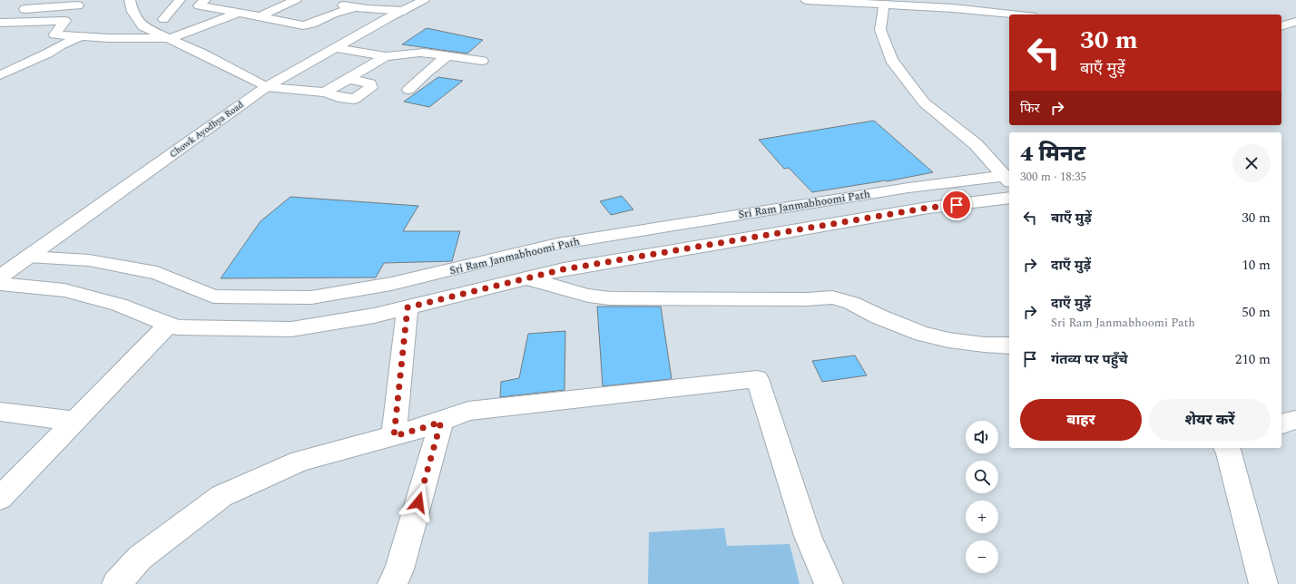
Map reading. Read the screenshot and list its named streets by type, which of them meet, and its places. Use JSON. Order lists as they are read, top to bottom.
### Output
{
  "streets": {
    "street": ["Chowk Ayodhya Road", "Sri Ram Janmabhoomi Path"]
  },
  "crossings": [
    ["Chowk Ayodhya Road", "Sri Ram Janmabhoomi Path"]
  ],
  "page": {
    "turn": ["30 m", "बाएँ मुड़ें"],
    "then": "फिर",
    "heading": ["4 मिनट", "300 m · 18:35"],
    "list": [
      {
        "name": "बाएँ मुड़ें",
        "value": "30 m"
      },
      {
        "name": "दाएँ मुड़ें",
        "value": "10 m"
      },
      {
        "name": "दाएँ मुड़ें",
        "note": "Sri Ram Janmabhoomi Path",
        "value": "50 m"
      },
      {
        "name": "गंतव्य पर पहुँचे",
        "value": "210 m"
      }
    ],
    "buttons": ["बाहर", "शेयर करें"],
    "map_buttons": ["+", "−"]
  }
}
